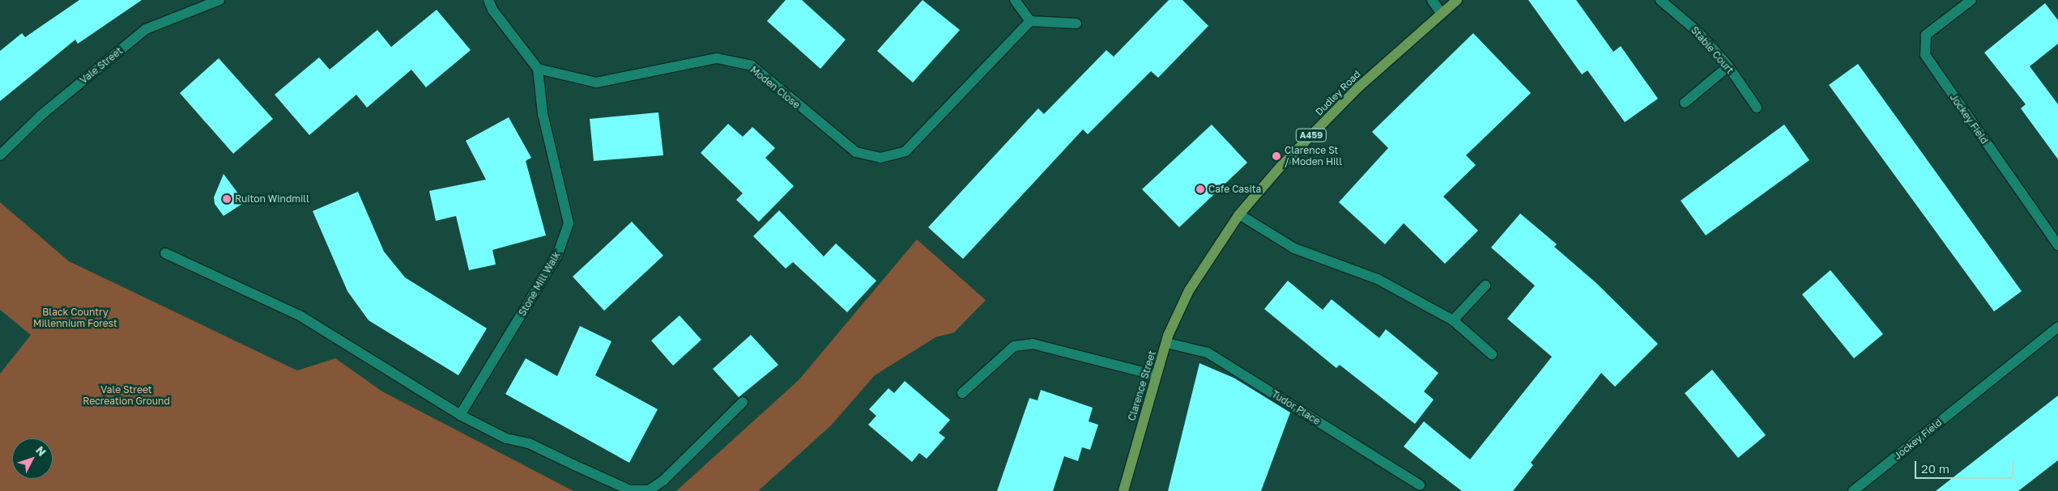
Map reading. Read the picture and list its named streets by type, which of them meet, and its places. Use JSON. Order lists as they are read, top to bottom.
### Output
{
  "streets": {
    "main road": ["Dudley Road", "A459", "Clarence Street"],
    "street": [
      "Stable Court",
      "Vale Street",
      "Moden Close",
      "Jockey Field",
      "Stone Mill Walk",
      "Tudor Place"
    ]
  },
  "crossings": [
    ["Moden Close", "Stone Mill Walk"],
    ["Dudley Road", "Clarence Street"],
    ["Clarence Street", "Tudor Place"]
  ],
  "parks": ["Black Country Millennium Forest", "Vale Street Recreation Ground"],
  "places": ["Clarence St / Moden Hill", "Cafe Casita", "Ruiton Windmill"],
  "scale_bar": "20 m",
  "north": "top right"
}
